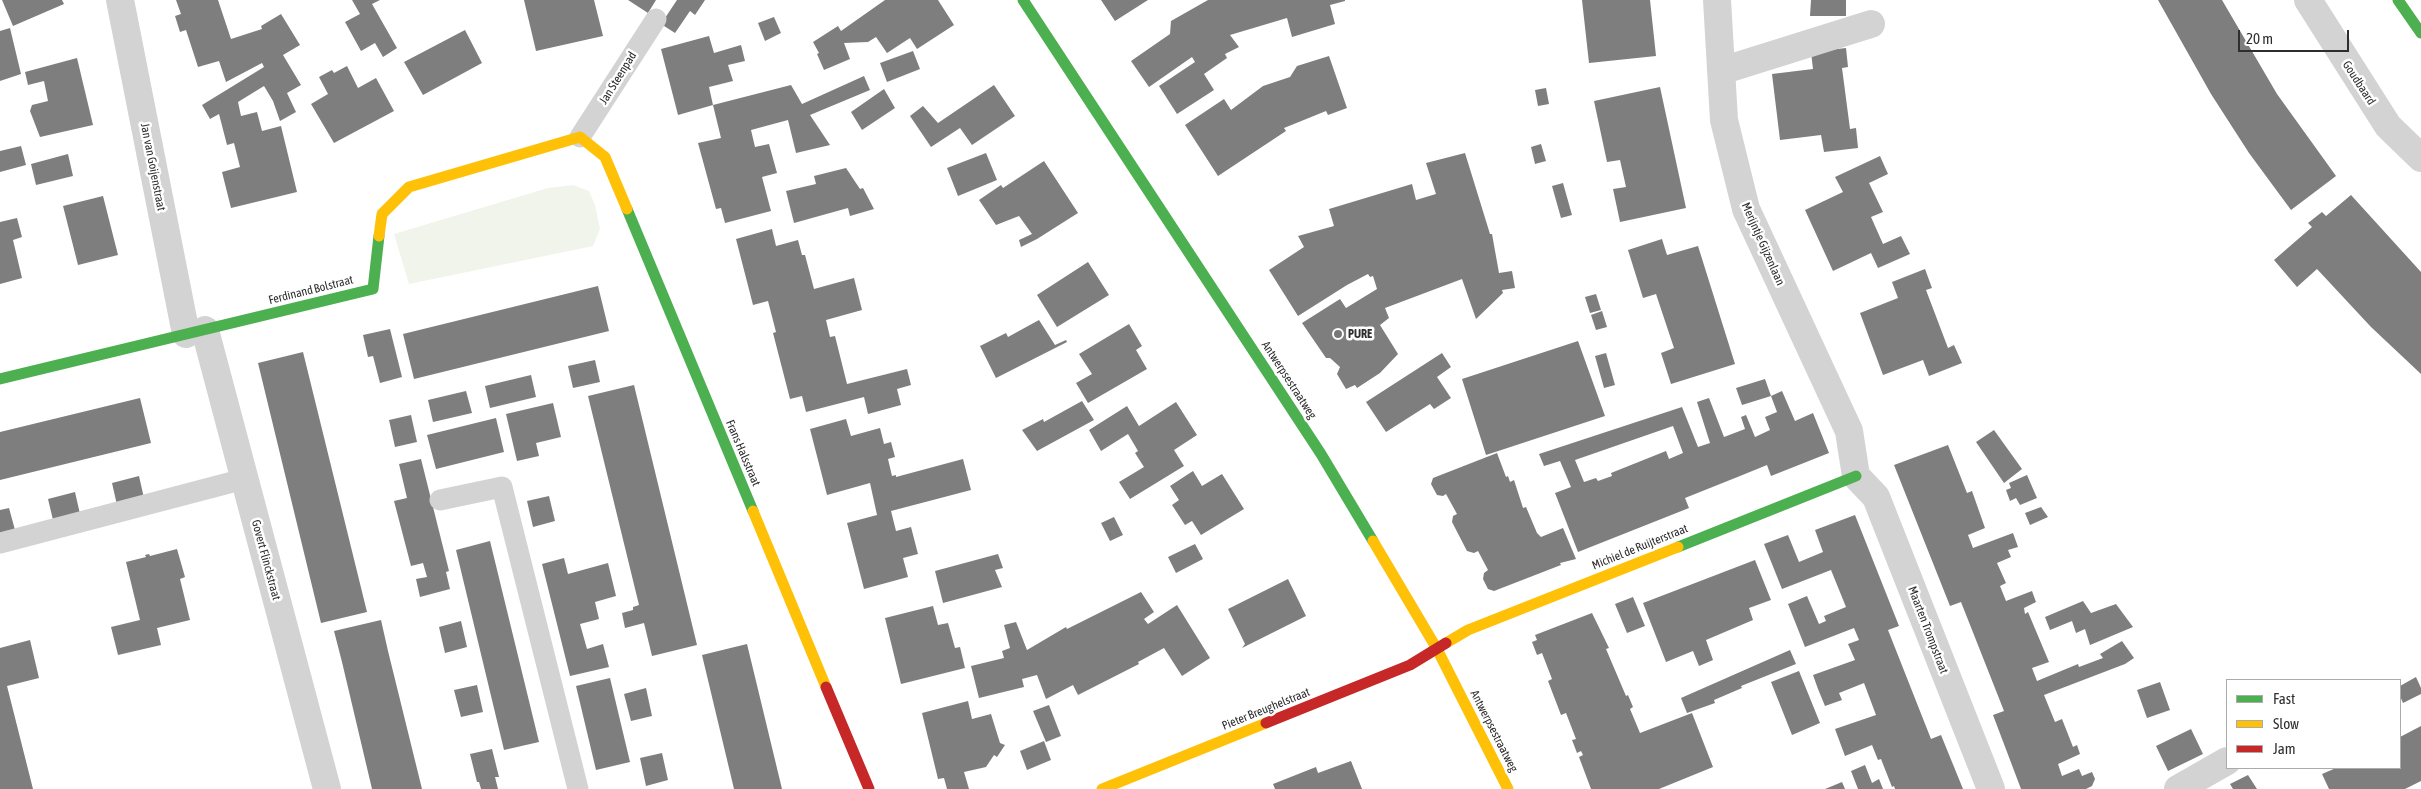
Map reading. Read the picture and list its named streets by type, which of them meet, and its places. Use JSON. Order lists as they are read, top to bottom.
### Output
{
  "streets": {
    "street": [
      "Goudbaard",
      "Jan van Goijenstraat",
      "Merijntje Gijzenlaan",
      "Ferdinand Bolstraat",
      "Antwerpsestraatweg",
      "Frans Halsstraat",
      "Michiel de Ruijterstraat",
      "Govert Flinckstraat",
      "Maarten Trompstraat",
      "Pieter Breughelstraat"
    ],
    "lane": ["Jan Steenpad"]
  },
  "crossings": [
    ["Jan Steenpad", "Ferdinand Bolstraat"],
    ["Jan Steenpad", "Frans Halsstraat"],
    ["Jan van Goijenstraat", "Ferdinand Bolstraat"],
    ["Jan van Goijenstraat", "Govert Flinckstraat"],
    ["Merijntje Gijzenlaan", "Michiel de Ruijterstraat"],
    ["Merijntje Gijzenlaan", "Maarten Trompstraat"],
    ["Ferdinand Bolstraat", "Frans Halsstraat"],
    ["Ferdinand Bolstraat", "Govert Flinckstraat"],
    ["Antwerpsestraatweg", "Michiel de Ruijterstraat"],
    ["Antwerpsestraatweg", "Pieter Breughelstraat"],
    ["Michiel de Ruijterstraat", "Maarten Trompstraat"],
    ["Michiel de Ruijterstraat", "Pieter Breughelstraat"]
  ],
  "places": ["PURE"],
  "legend": ["Fast", "Slow", "Jam"],
  "scale_bar": "20 m"
}
